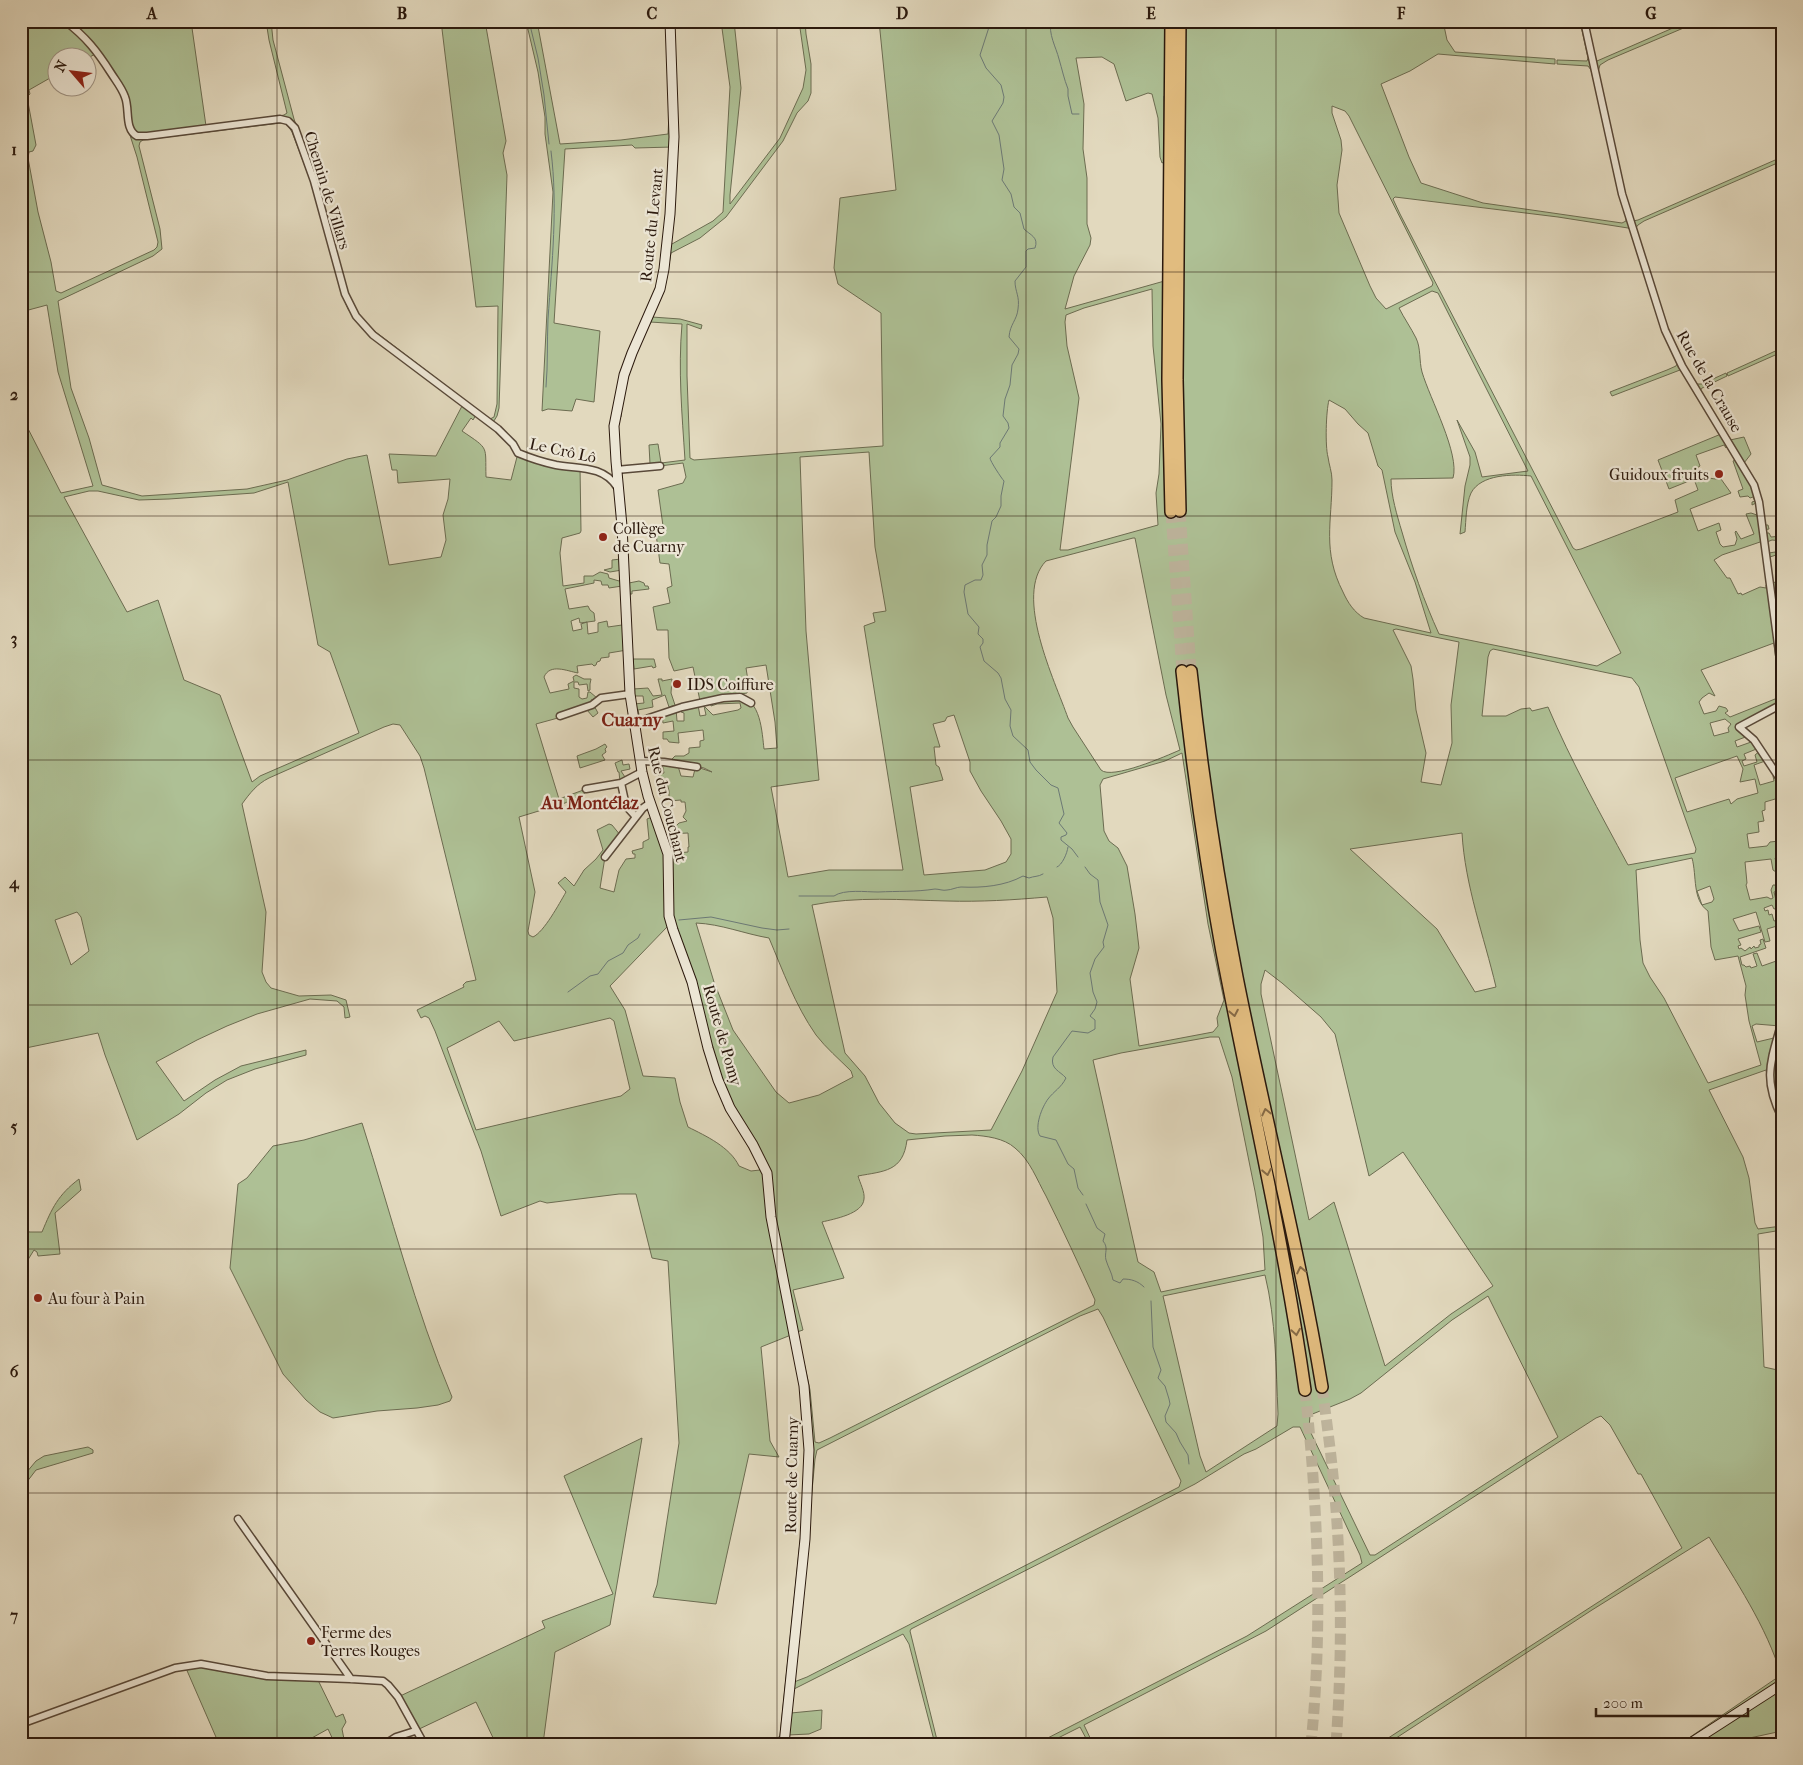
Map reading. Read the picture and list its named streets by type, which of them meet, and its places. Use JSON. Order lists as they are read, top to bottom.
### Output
{
  "streets": {
    "street": [
      "Chemin de Villars",
      "Route du Levant",
      "Rue de la Crause",
      "Le Crô Lô",
      "Rue du Couchant",
      "Route de Pomy",
      "Route de Cuarny"
    ]
  },
  "crossings": [
    ["Chemin de Villars", "Le Crô Lô"],
    ["Route du Levant", "Le Crô Lô"],
    ["Route du Levant", "Rue du Couchant"],
    ["Rue du Couchant", "Route de Pomy"],
    ["Route de Pomy", "Route de Cuarny"]
  ],
  "districts": ["Cuarny", "Au Montélaz"],
  "places": [
    "Guidoux fruits",
    "Collège de Cuarny",
    "IDS Coiffure",
    "Au four à Pain",
    "Ferme des Terres Rouges"
  ],
  "scale_bar": "200 m",
  "north": "top left",
  "grid": {
    "columns": [
      "A",
      "B",
      "C",
      "D",
      "E",
      "F",
      "G"
    ],
    "rows": [
      "1",
      "2",
      "3",
      "4",
      "5",
      "6",
      "7"
    ]
  }
}
